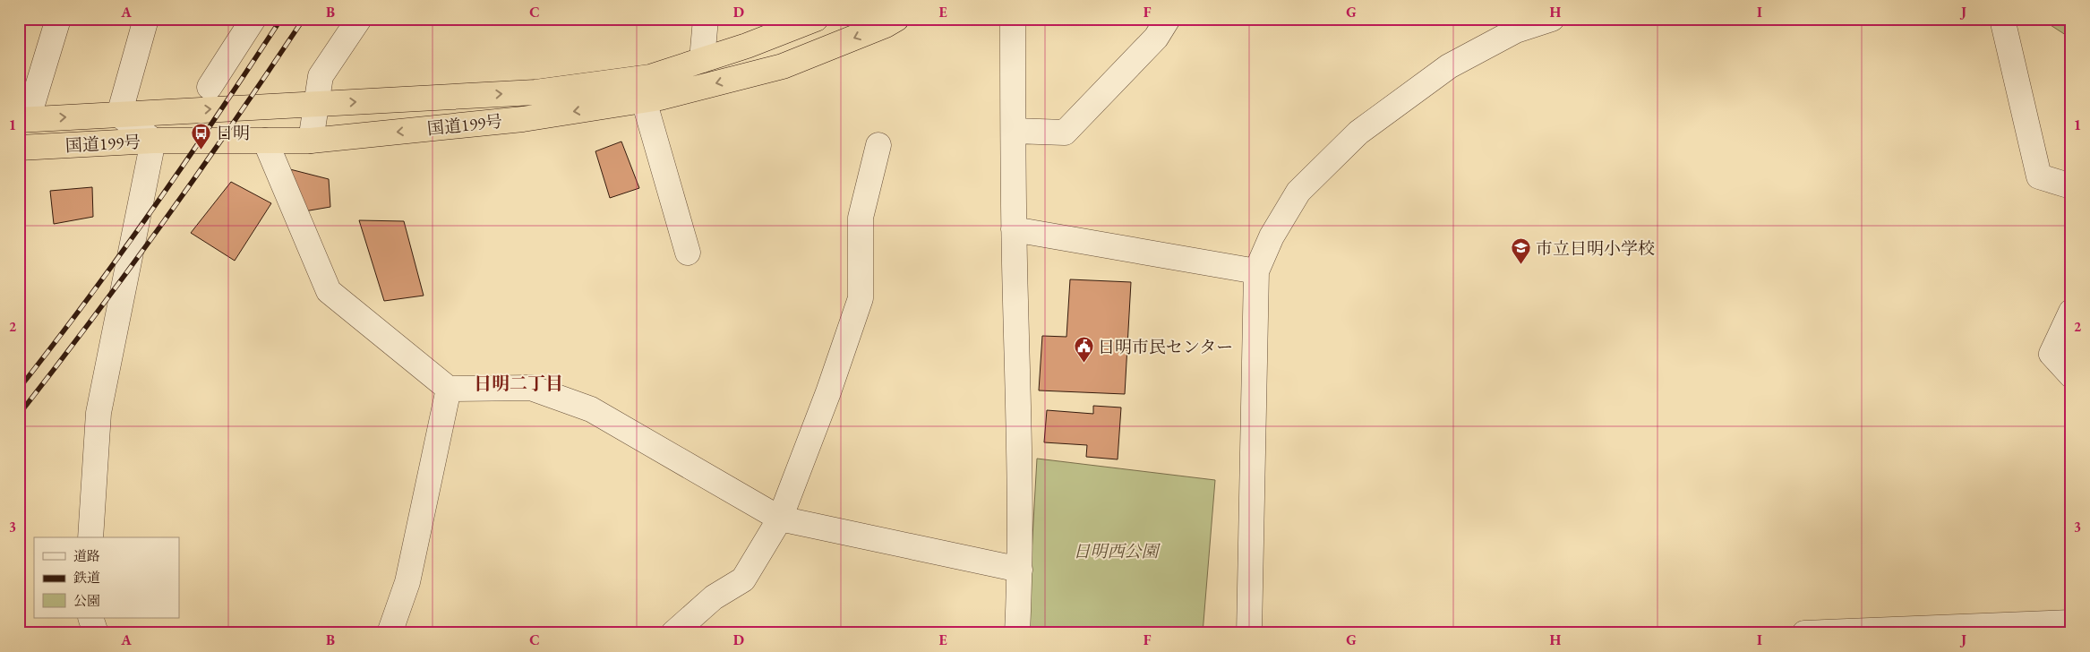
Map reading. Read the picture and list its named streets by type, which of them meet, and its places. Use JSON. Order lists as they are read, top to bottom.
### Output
{
  "streets": {
    "highway": ["国道199号"]
  },
  "districts": ["日明二丁目"],
  "parks": ["日明西公園"],
  "places": {
    "bus stop": ["日明"],
    "school or university": ["市立日明小学校"],
    "public building": ["日明市民センター"]
  },
  "legend": ["道路", "鉄道", "公園"],
  "grid": {
    "columns": [
      "A",
      "B",
      "C",
      "D",
      "E",
      "F",
      "G",
      "H",
      "I",
      "J"
    ],
    "rows": ["1", "2", "3"]
  }
}
